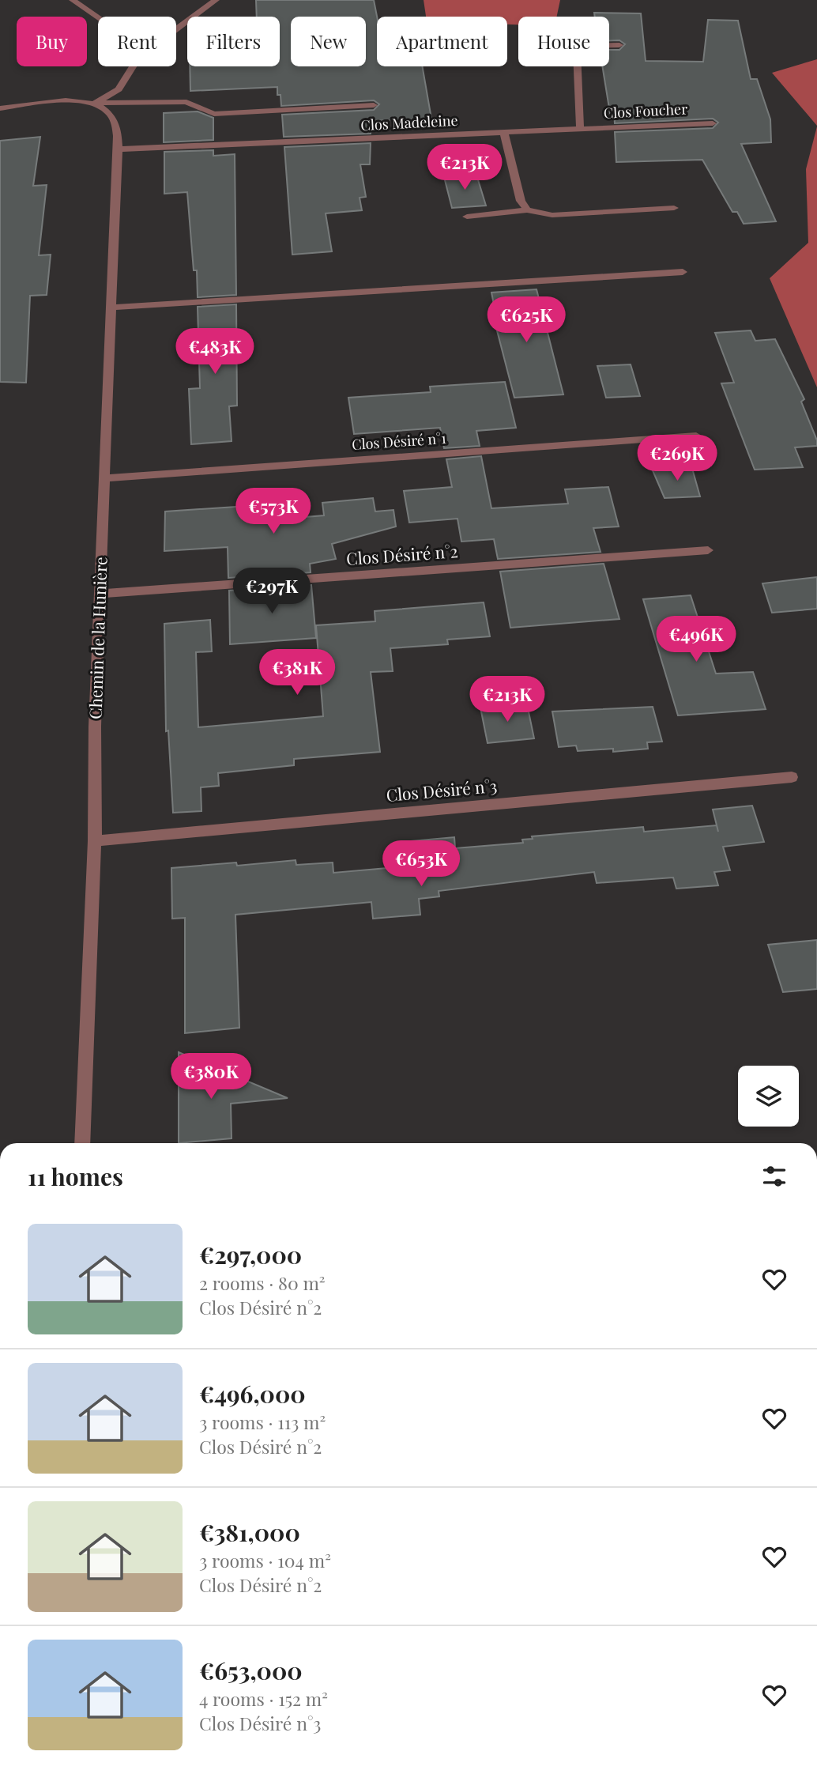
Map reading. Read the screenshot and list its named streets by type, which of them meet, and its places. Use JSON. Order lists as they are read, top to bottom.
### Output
{
  "streets": {
    "street": [
      "Clos Foucher",
      "Clos Madeleine",
      "Clos Désiré n°1",
      "Clos Désiré n°2",
      "Chemin de la Hunière",
      "Clos Désiré n°3"
    ]
  },
  "crossings": [
    ["Clos Foucher", "Clos Madeleine"],
    ["Clos Madeleine", "Chemin de la Hunière"],
    ["Clos Désiré n°1", "Chemin de la Hunière"],
    ["Clos Désiré n°2", "Chemin de la Hunière"],
    ["Chemin de la Hunière", "Clos Désiré n°3"]
  ],
  "page": {
    "chip": [
      "Buy",
      "Rent",
      "Filters",
      "New",
      "Apartment",
      "House"
    ],
    "price": [
      "€213K",
      "€625K",
      "€483K",
      "€269K",
      "€573K",
      "€297K",
      "€496K",
      "€381K",
      "€213K",
      "€653K",
      "€380K"
    ],
    "heading": "11 homes",
    "list": [
      {
        "name": "€297,000",
        "note": "2 rooms · 80 m² · Clos Désiré n°2"
      },
      {
        "name": "€496,000",
        "note": "3 rooms · 113 m² · Clos Désiré n°2"
      },
      {
        "name": "€381,000",
        "note": "3 rooms · 104 m² · Clos Désiré n°2"
      },
      {
        "name": "€653,000",
        "note": "4 rooms · 152 m² · Clos Désiré n°3"
      }
    ]
  }
}
